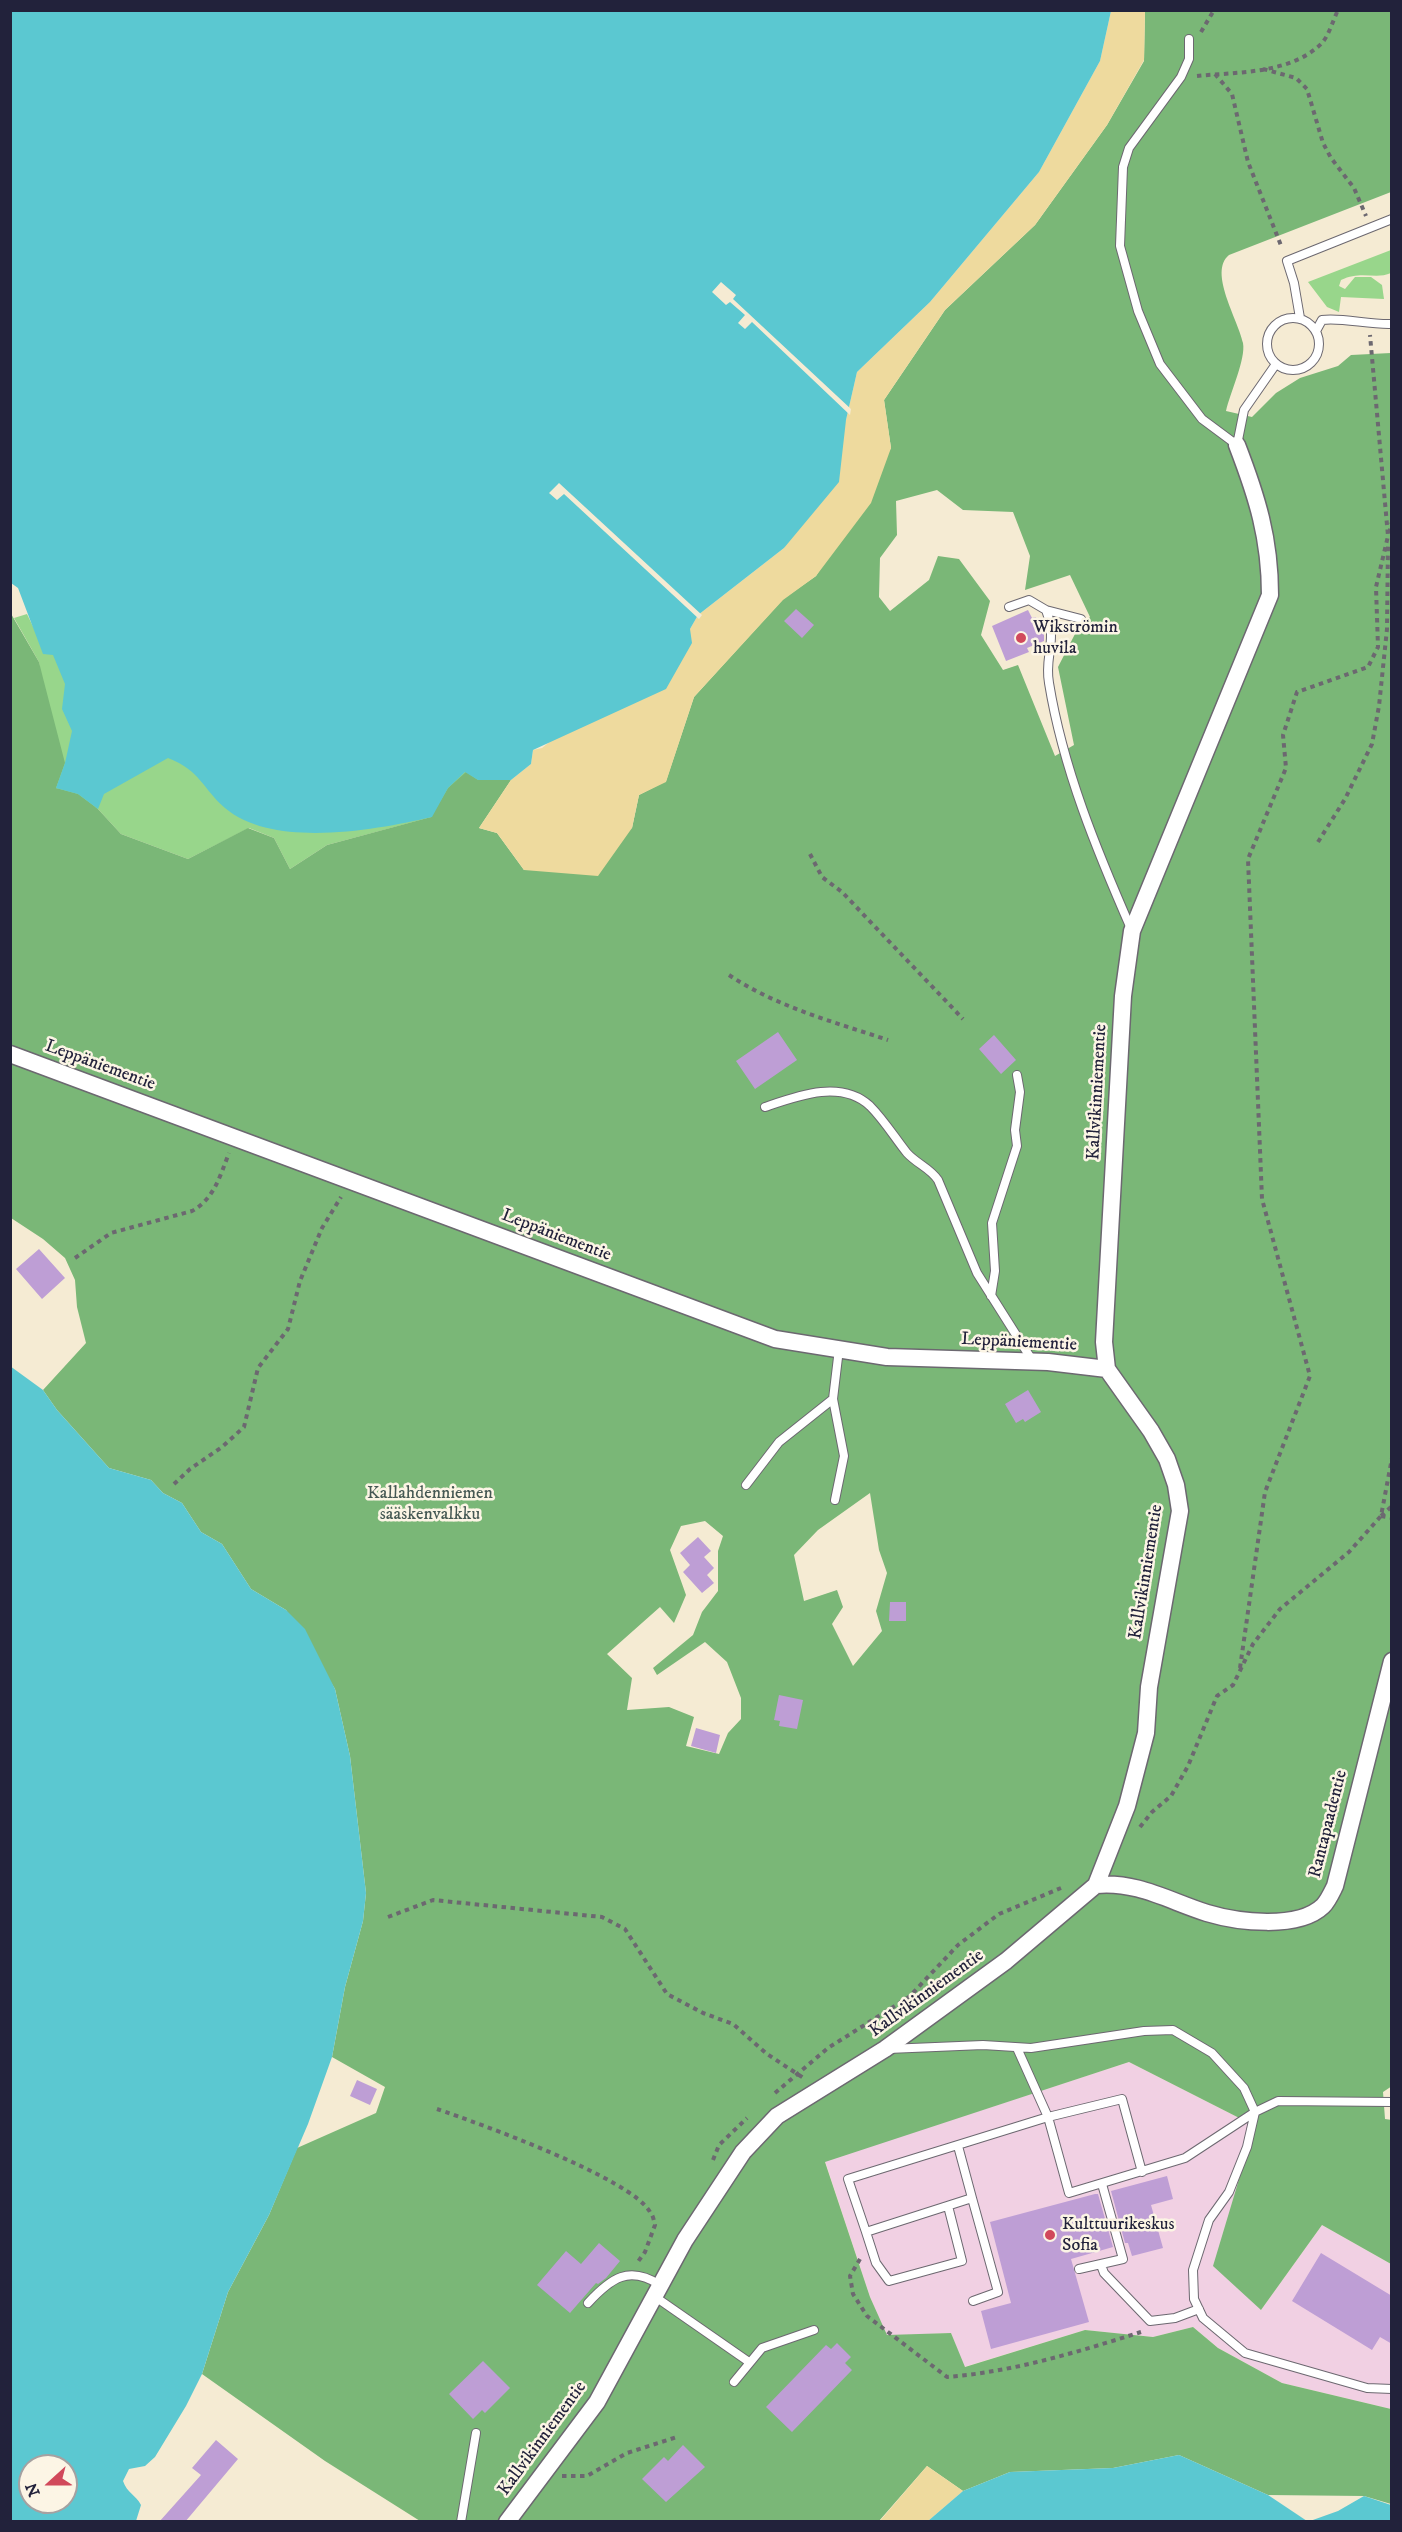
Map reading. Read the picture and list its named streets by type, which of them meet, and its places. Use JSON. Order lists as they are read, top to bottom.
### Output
{
  "streets": {
    "street": ["Leppäniementie", "Kallvikinniementie", "Rantapaadentie"]
  },
  "crossings": [
    ["Leppäniementie", "Kallvikinniementie"],
    ["Kallvikinniementie", "Rantapaadentie"]
  ],
  "parks": ["Kallahdenniemen sääskenvalkku"],
  "places": ["Wikströmin huvila", "Kulttuurikeskus Sofia"],
  "north": "left"
}
